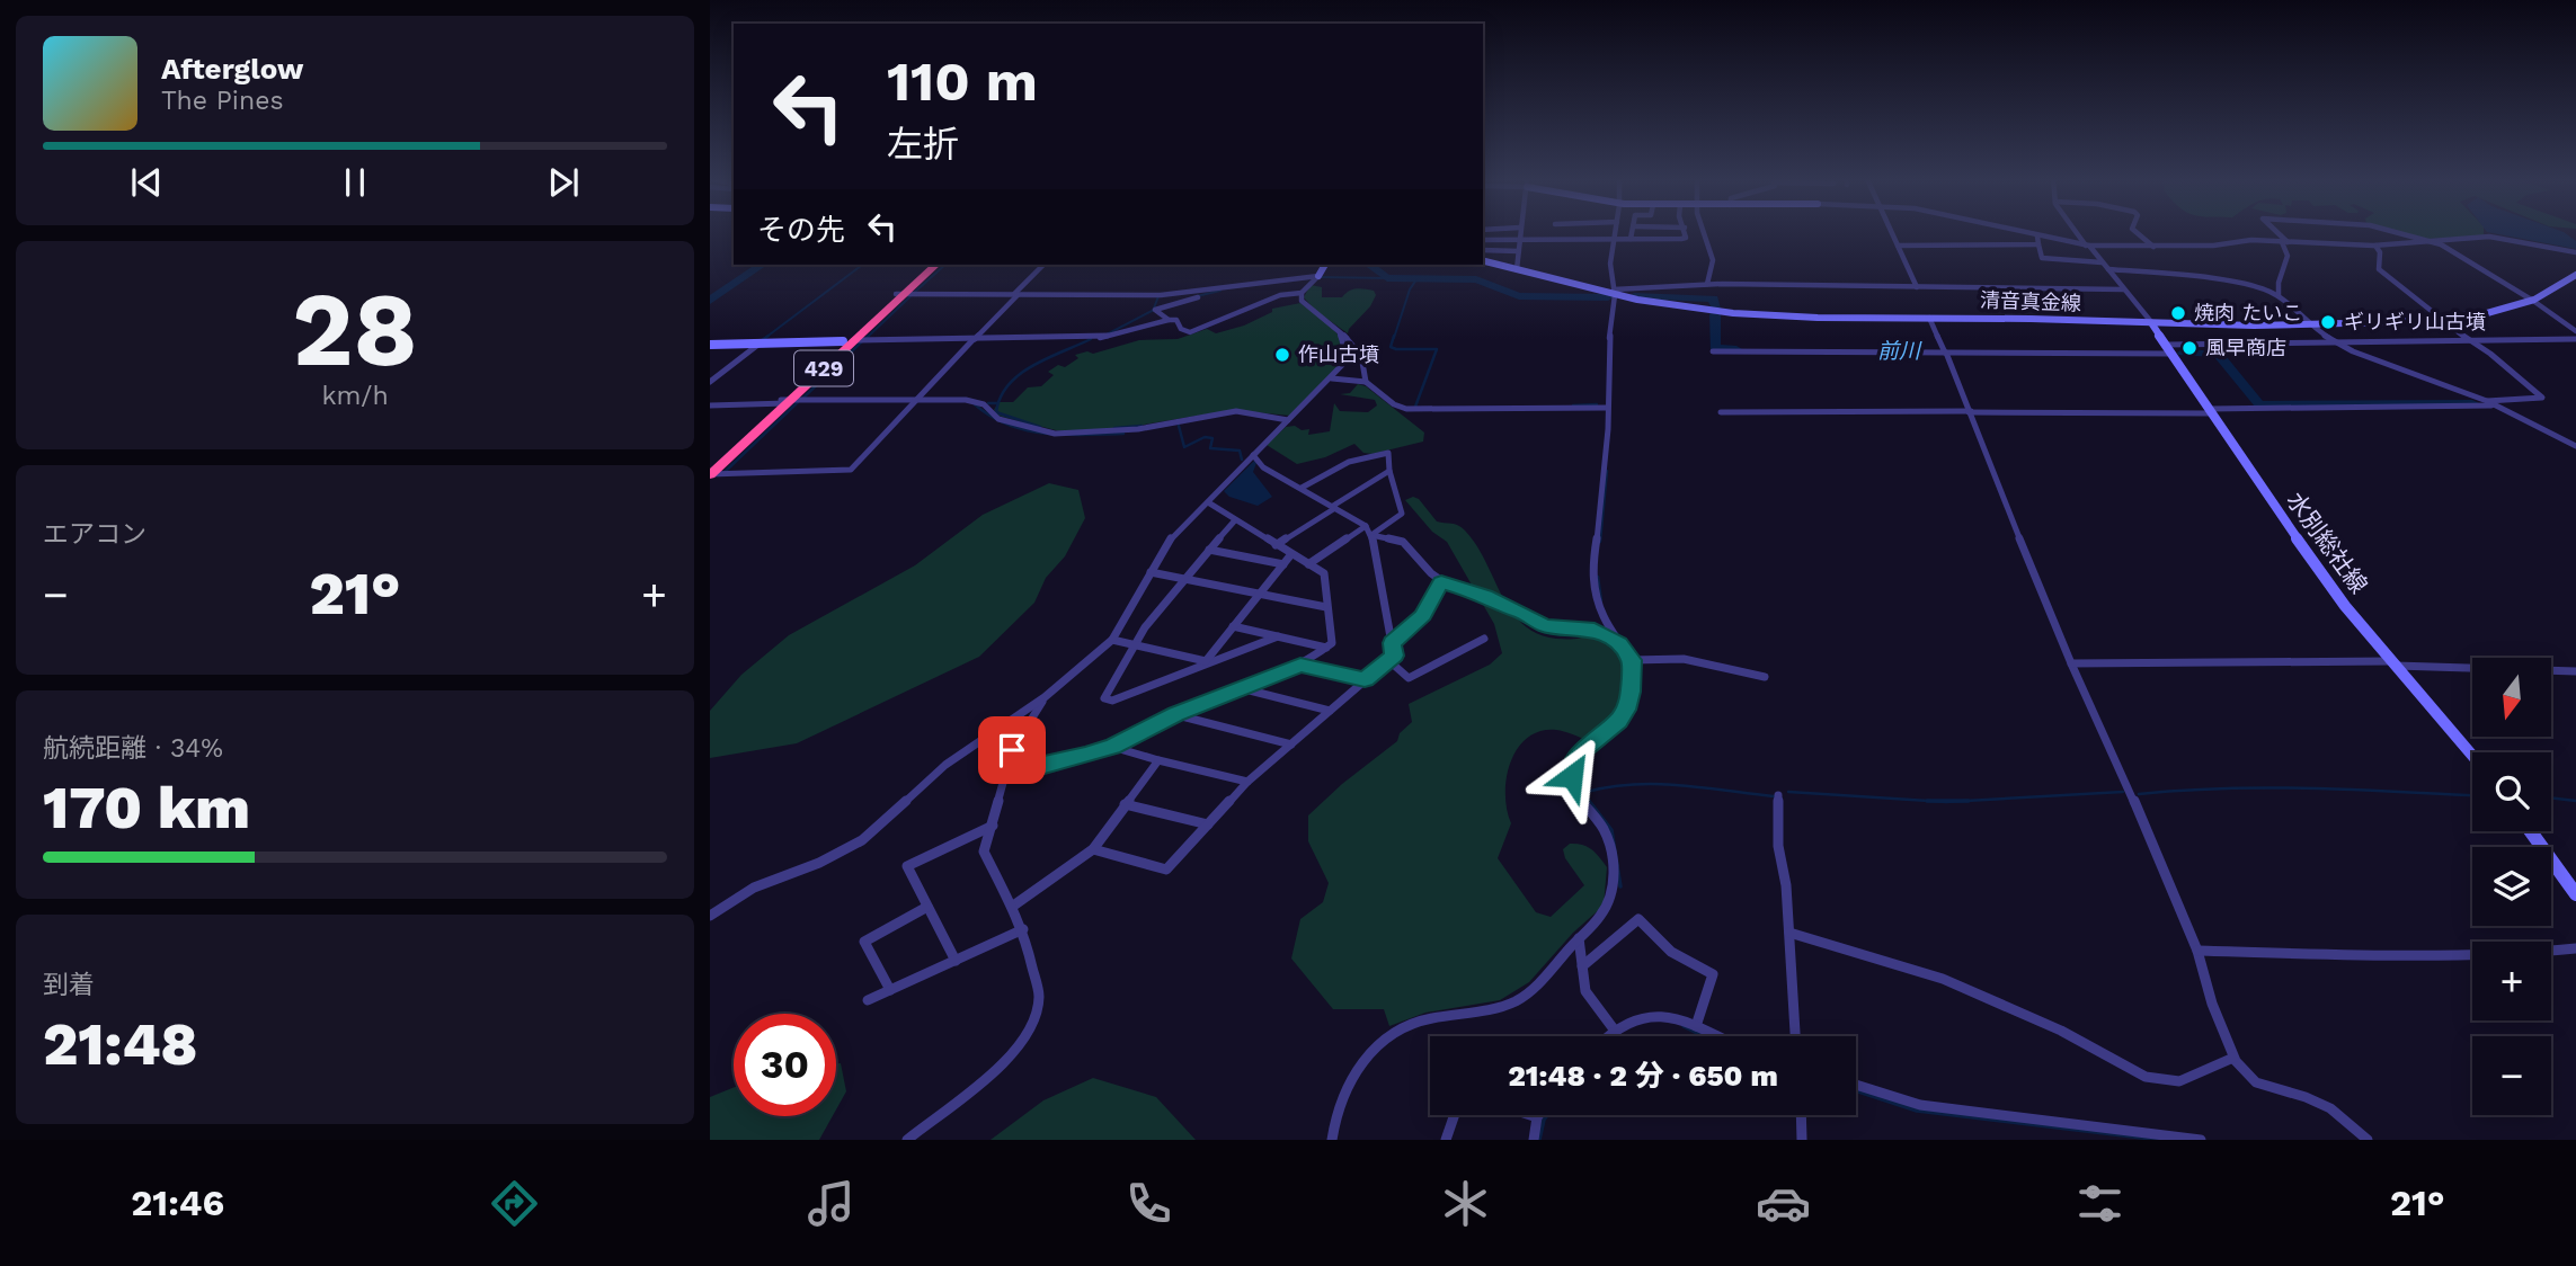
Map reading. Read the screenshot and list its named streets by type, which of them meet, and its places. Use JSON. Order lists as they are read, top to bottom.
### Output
{
  "streets": {
    "highway": ["429"],
    "main road": ["清音真金線", "水別総社線"]
  },
  "crossings": [
    ["清音真金線", "水別総社線"]
  ],
  "water": ["前川"],
  "places": [
    "焼肉 たいこ",
    "ギリギリ山古墳",
    "風早商店",
    "作山古墳"
  ],
  "north": "bottom",
  "page": {
    "turn": ["110 m", "左折"],
    "song": ["Afterglow", "The Pines"],
    "then": "その先",
    "tile": [
      ["28", "km/h"],
      "エアコン",
      ["航続距離 · 34%", "170 km"],
      ["到着", "21:48"]
    ],
    "heat": ["−", "21°", "+"],
    "map_buttons": ["+", "−"],
    "limit": "30",
    "trip": "21:48 · 2 分 · 650 m",
    "tabs": ["21:46", "21°"]
  }
}
